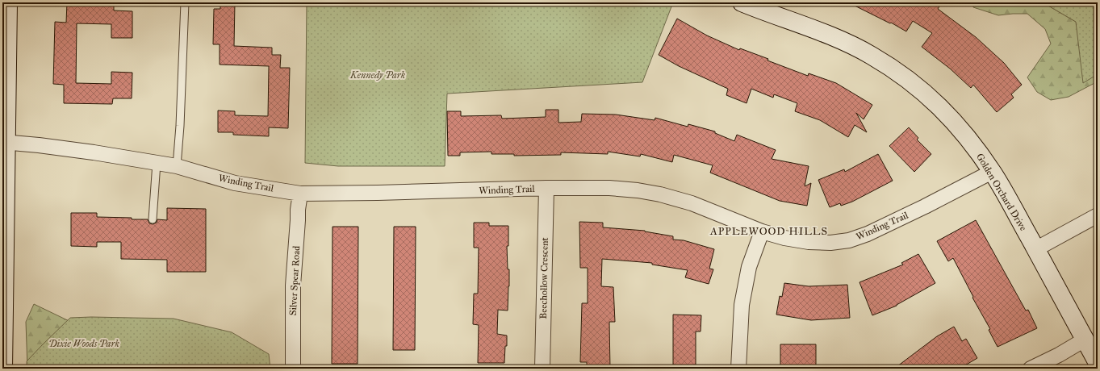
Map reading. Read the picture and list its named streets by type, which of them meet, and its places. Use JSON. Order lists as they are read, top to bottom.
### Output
{
  "streets": {
    "street": [
      "Winding Trail",
      "Golden Orchard Drive",
      "Beechollow Crescent",
      "Silver Spear Road"
    ]
  },
  "crossings": [
    ["Winding Trail", "Golden Orchard Drive"],
    ["Winding Trail", "Beechollow Crescent"],
    ["Winding Trail", "Silver Spear Road"]
  ],
  "districts": ["APPLEWOOD HILLS"],
  "parks": ["Kennedy Park", "Dixie Woods Park"]
}
